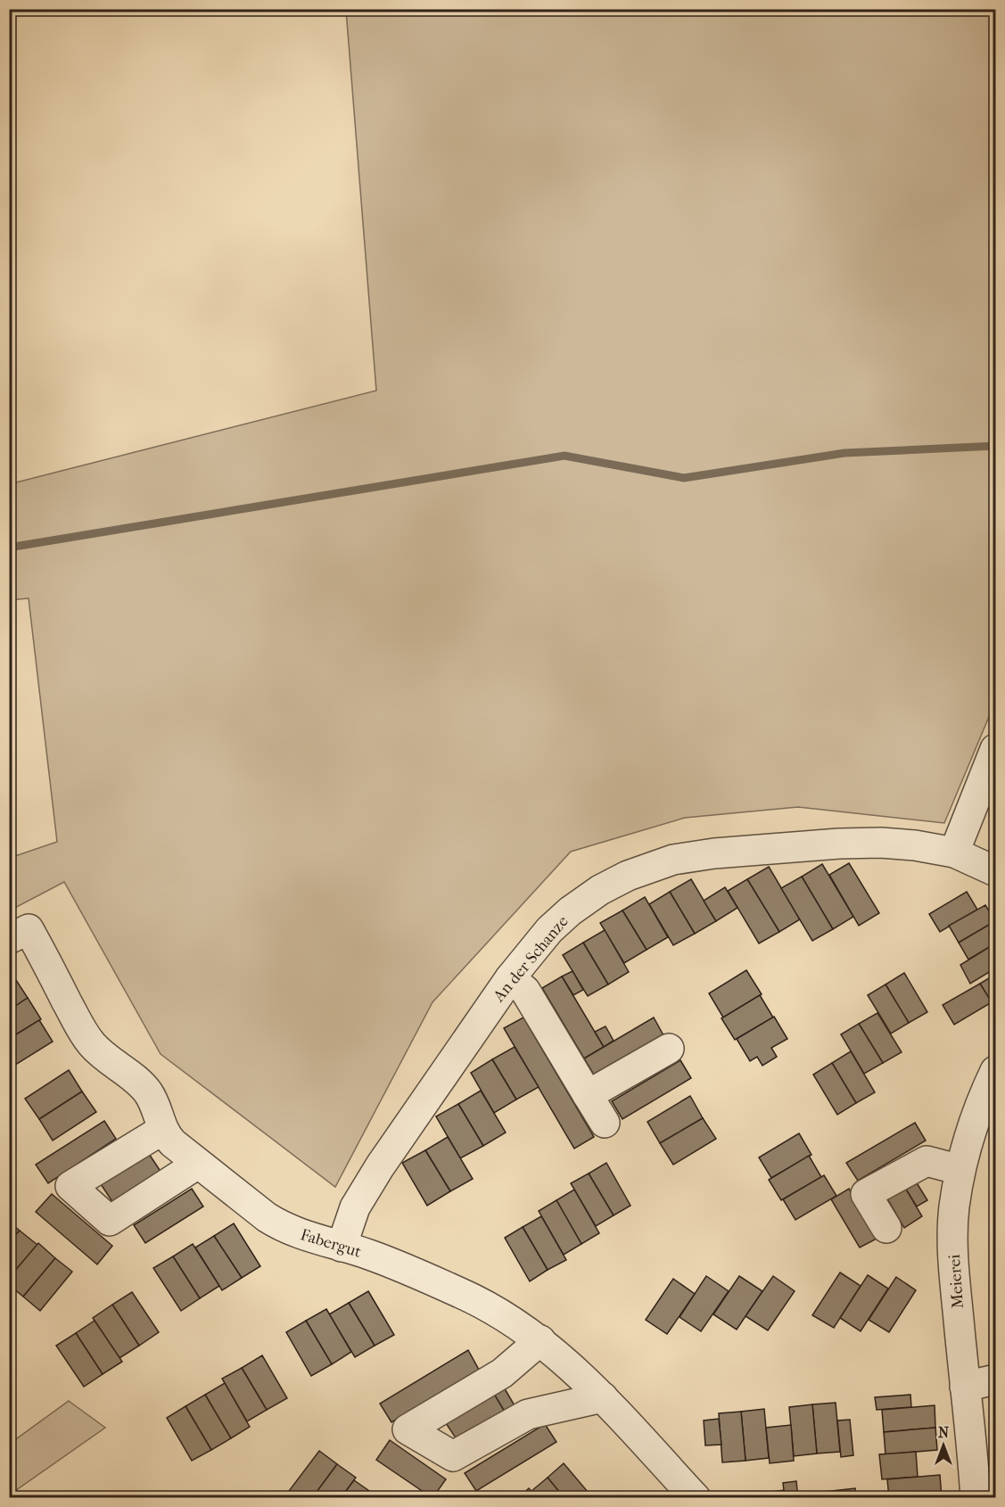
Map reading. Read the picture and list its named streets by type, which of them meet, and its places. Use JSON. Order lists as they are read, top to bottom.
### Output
{
  "streets": {
    "street": ["An der Schanze", "Fabergut", "Meierei"]
  },
  "crossings": [
    ["An der Schanze", "Fabergut"]
  ],
  "north": "top"
}
